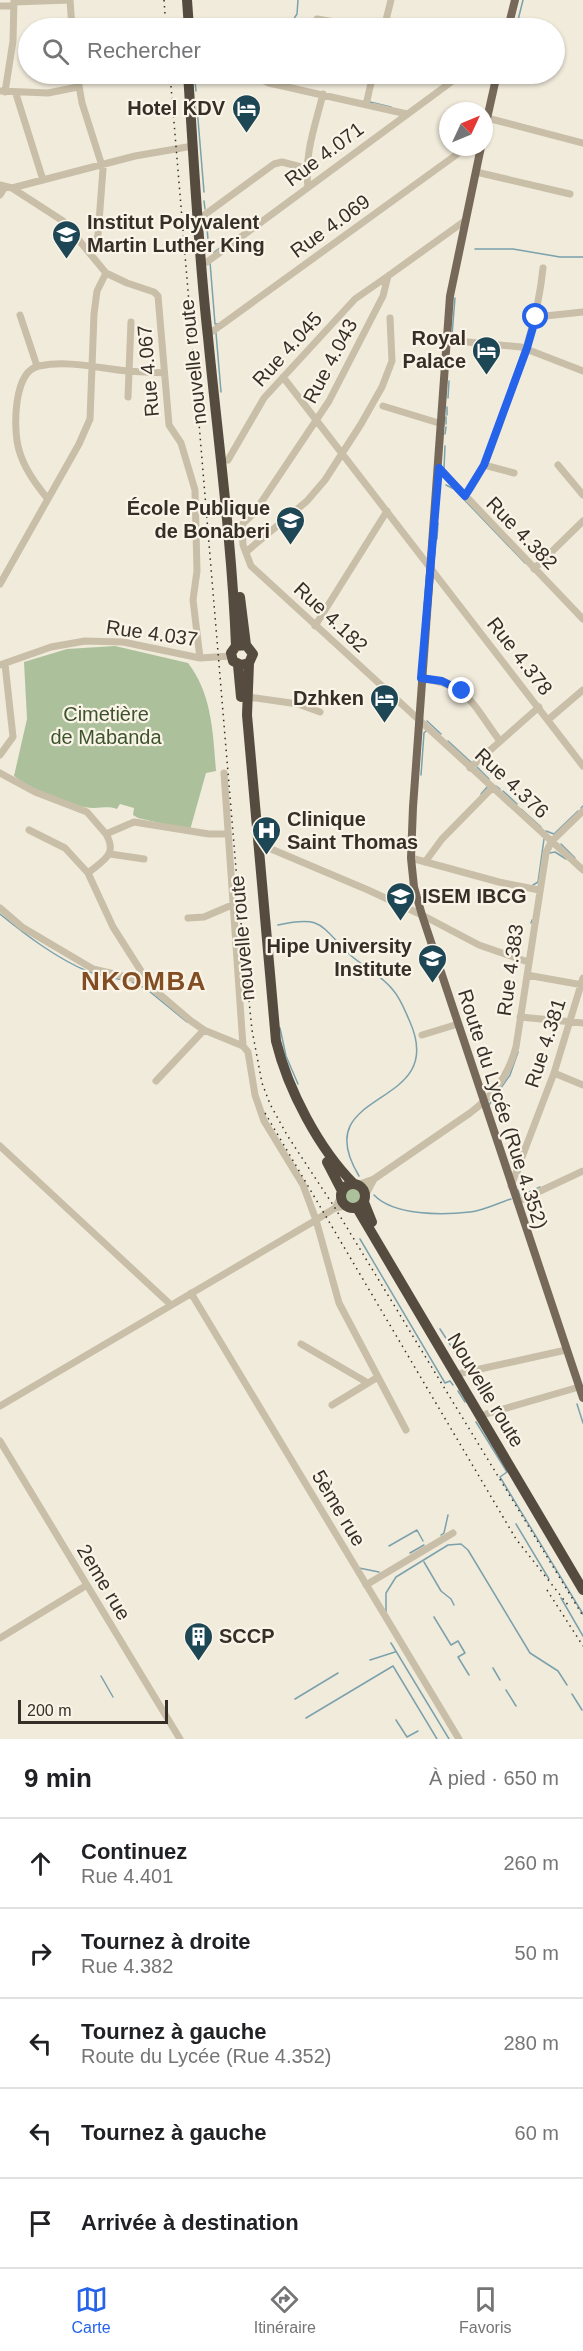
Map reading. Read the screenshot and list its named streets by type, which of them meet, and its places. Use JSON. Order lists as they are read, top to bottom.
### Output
{
  "streets": {
    "highway": ["nouvelle route", "Nouvelle route"],
    "main road": ["Route du Lycée (Rue 4.352)"],
    "street": [
      "Rue 4.071",
      "Rue 4.069",
      "Rue 4.045",
      "Rue 4.043",
      "Rue 4.067",
      "Rue 4.382",
      "Rue 4.182",
      "Rue 4.037",
      "Rue 4.378",
      "Rue 4.376",
      "Rue 4.383",
      "Rue 4.381",
      "5ème rue",
      "2eme rue"
    ]
  },
  "crossings": [
    ["Rue 4.071", "nouvelle route"],
    ["Rue 4.069", "nouvelle route"],
    ["Rue 4.045", "Rue 4.043"],
    ["Rue 4.045", "nouvelle route"],
    ["Rue 4.045", "Rue 4.378"],
    ["Rue 4.043", "nouvelle route"],
    ["Rue 4.043", "Rue 4.182"],
    ["Rue 4.043", "Rue 4.378"],
    ["nouvelle route", "Rue 4.182"],
    ["nouvelle route", "Rue 4.037"],
    ["nouvelle route", "Nouvelle route"],
    ["Rue 4.067", "Rue 4.037"],
    ["Rue 4.382", "Route du Lycée (Rue 4.352)"],
    ["Rue 4.182", "Rue 4.376"],
    ["Rue 4.182", "Route du Lycée (Rue 4.352)"],
    ["Rue 4.378", "Route du Lycée (Rue 4.352)"],
    ["Rue 4.376", "Rue 4.383"],
    ["Rue 4.376", "Route du Lycée (Rue 4.352)"],
    ["Rue 4.383", "Route du Lycée (Rue 4.352)"],
    ["Rue 4.381", "Route du Lycée (Rue 4.352)"]
  ],
  "districts": ["NKOMBA"],
  "parks": ["Cimetière de Mabanda"],
  "places": {
    "hotel": ["Hotel KDV", "Royal Palace", "Dzhken"],
    "school or university": [
      "Institut Polyvalent Martin Luther King",
      "École Publique de Bonaberi",
      "ISEM IBCG",
      "Hipe University Institute"
    ],
    "hospital": ["Clinique Saint Thomas"],
    "building": ["SCCP"]
  },
  "scale_bar": "200 m",
  "north": "top right",
  "page": {
    "search": "Rechercher",
    "scale": "200 m",
    "heading": ["9 min", "À pied · 650 m"],
    "list": [
      ["Continuez", "Rue 4.401", "260 m"],
      ["Tournez à droite", "Rue 4.382", "50 m"],
      ["Tournez à gauche", "Route du Lycée (Rue 4.352)", "280 m"],
      ["Tournez à gauche", "60 m"],
      "Arrivée à destination"
    ],
    "nav": ["Carte", "Itinéraire", "Favoris"]
  }
}
